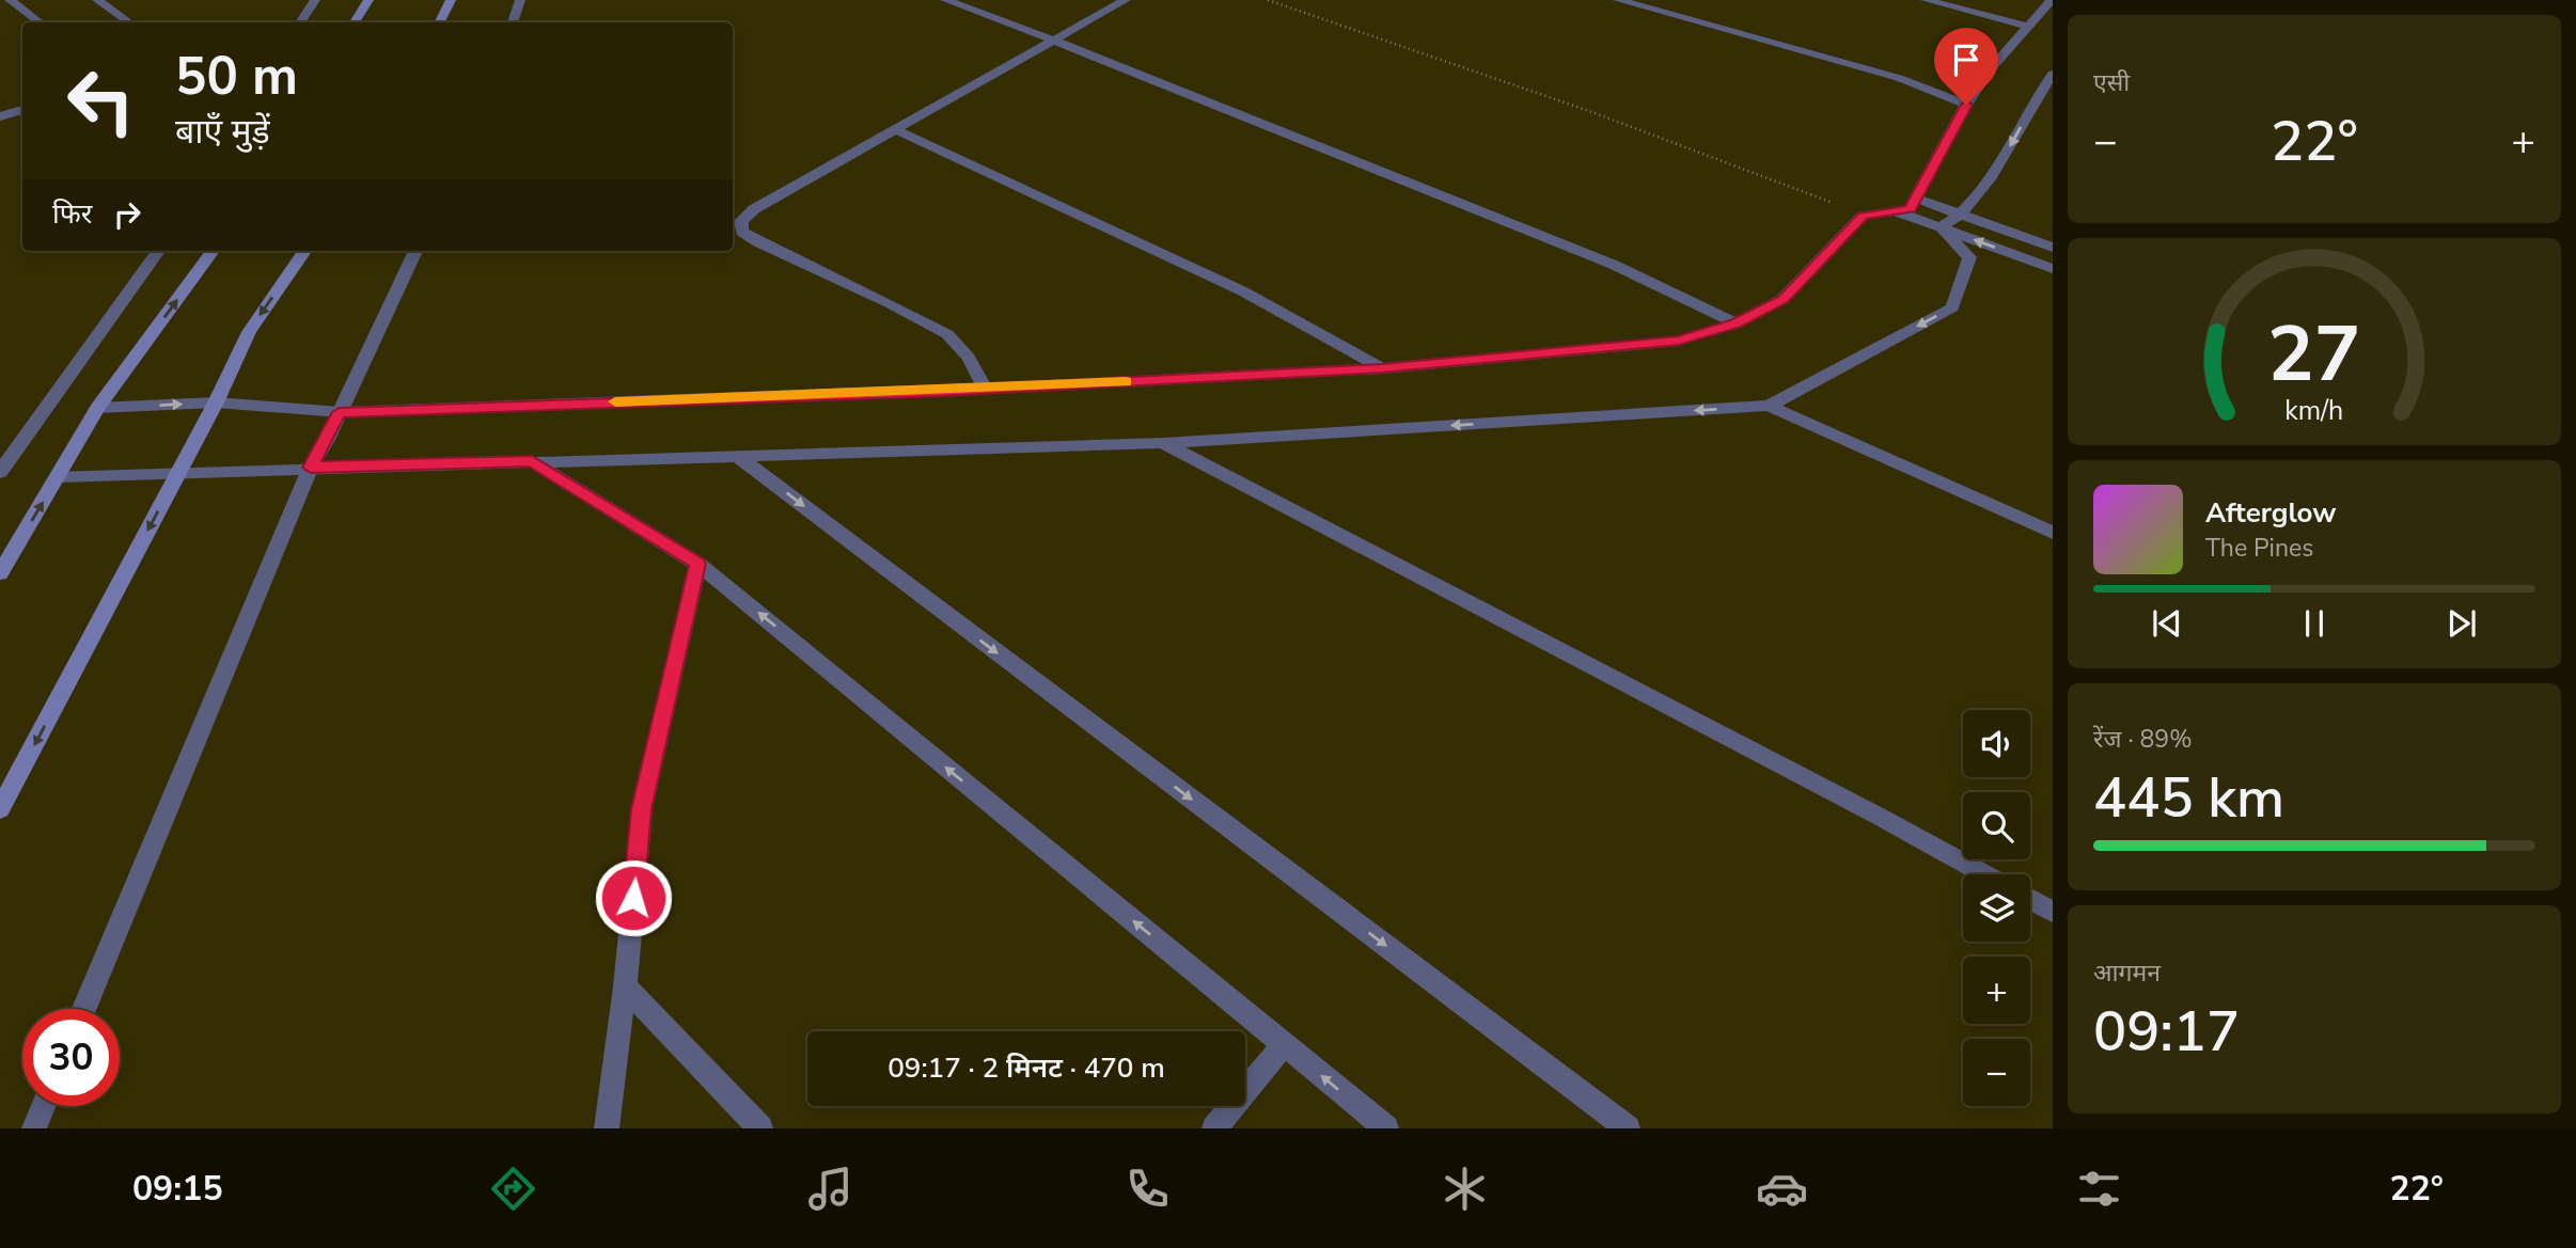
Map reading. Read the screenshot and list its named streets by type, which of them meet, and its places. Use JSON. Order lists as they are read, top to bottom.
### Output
{
  "page": {
    "tile": [
      "एसी",
      ["रेंज · 89%", "445 km"],
      ["आगमन", "09:17"]
    ],
    "turn": ["50 m", "बाएँ मुड़ें"],
    "heat": ["−", "22°", "+"],
    "then": "फिर",
    "song": ["Afterglow", "The Pines"],
    "map_buttons": ["+", "−"],
    "limit": "30",
    "trip": "09:17 · 2 मिनट · 470 m",
    "tabs": ["09:15", "22°"],
    "gauge": ["27", "km/h"]
  }
}
